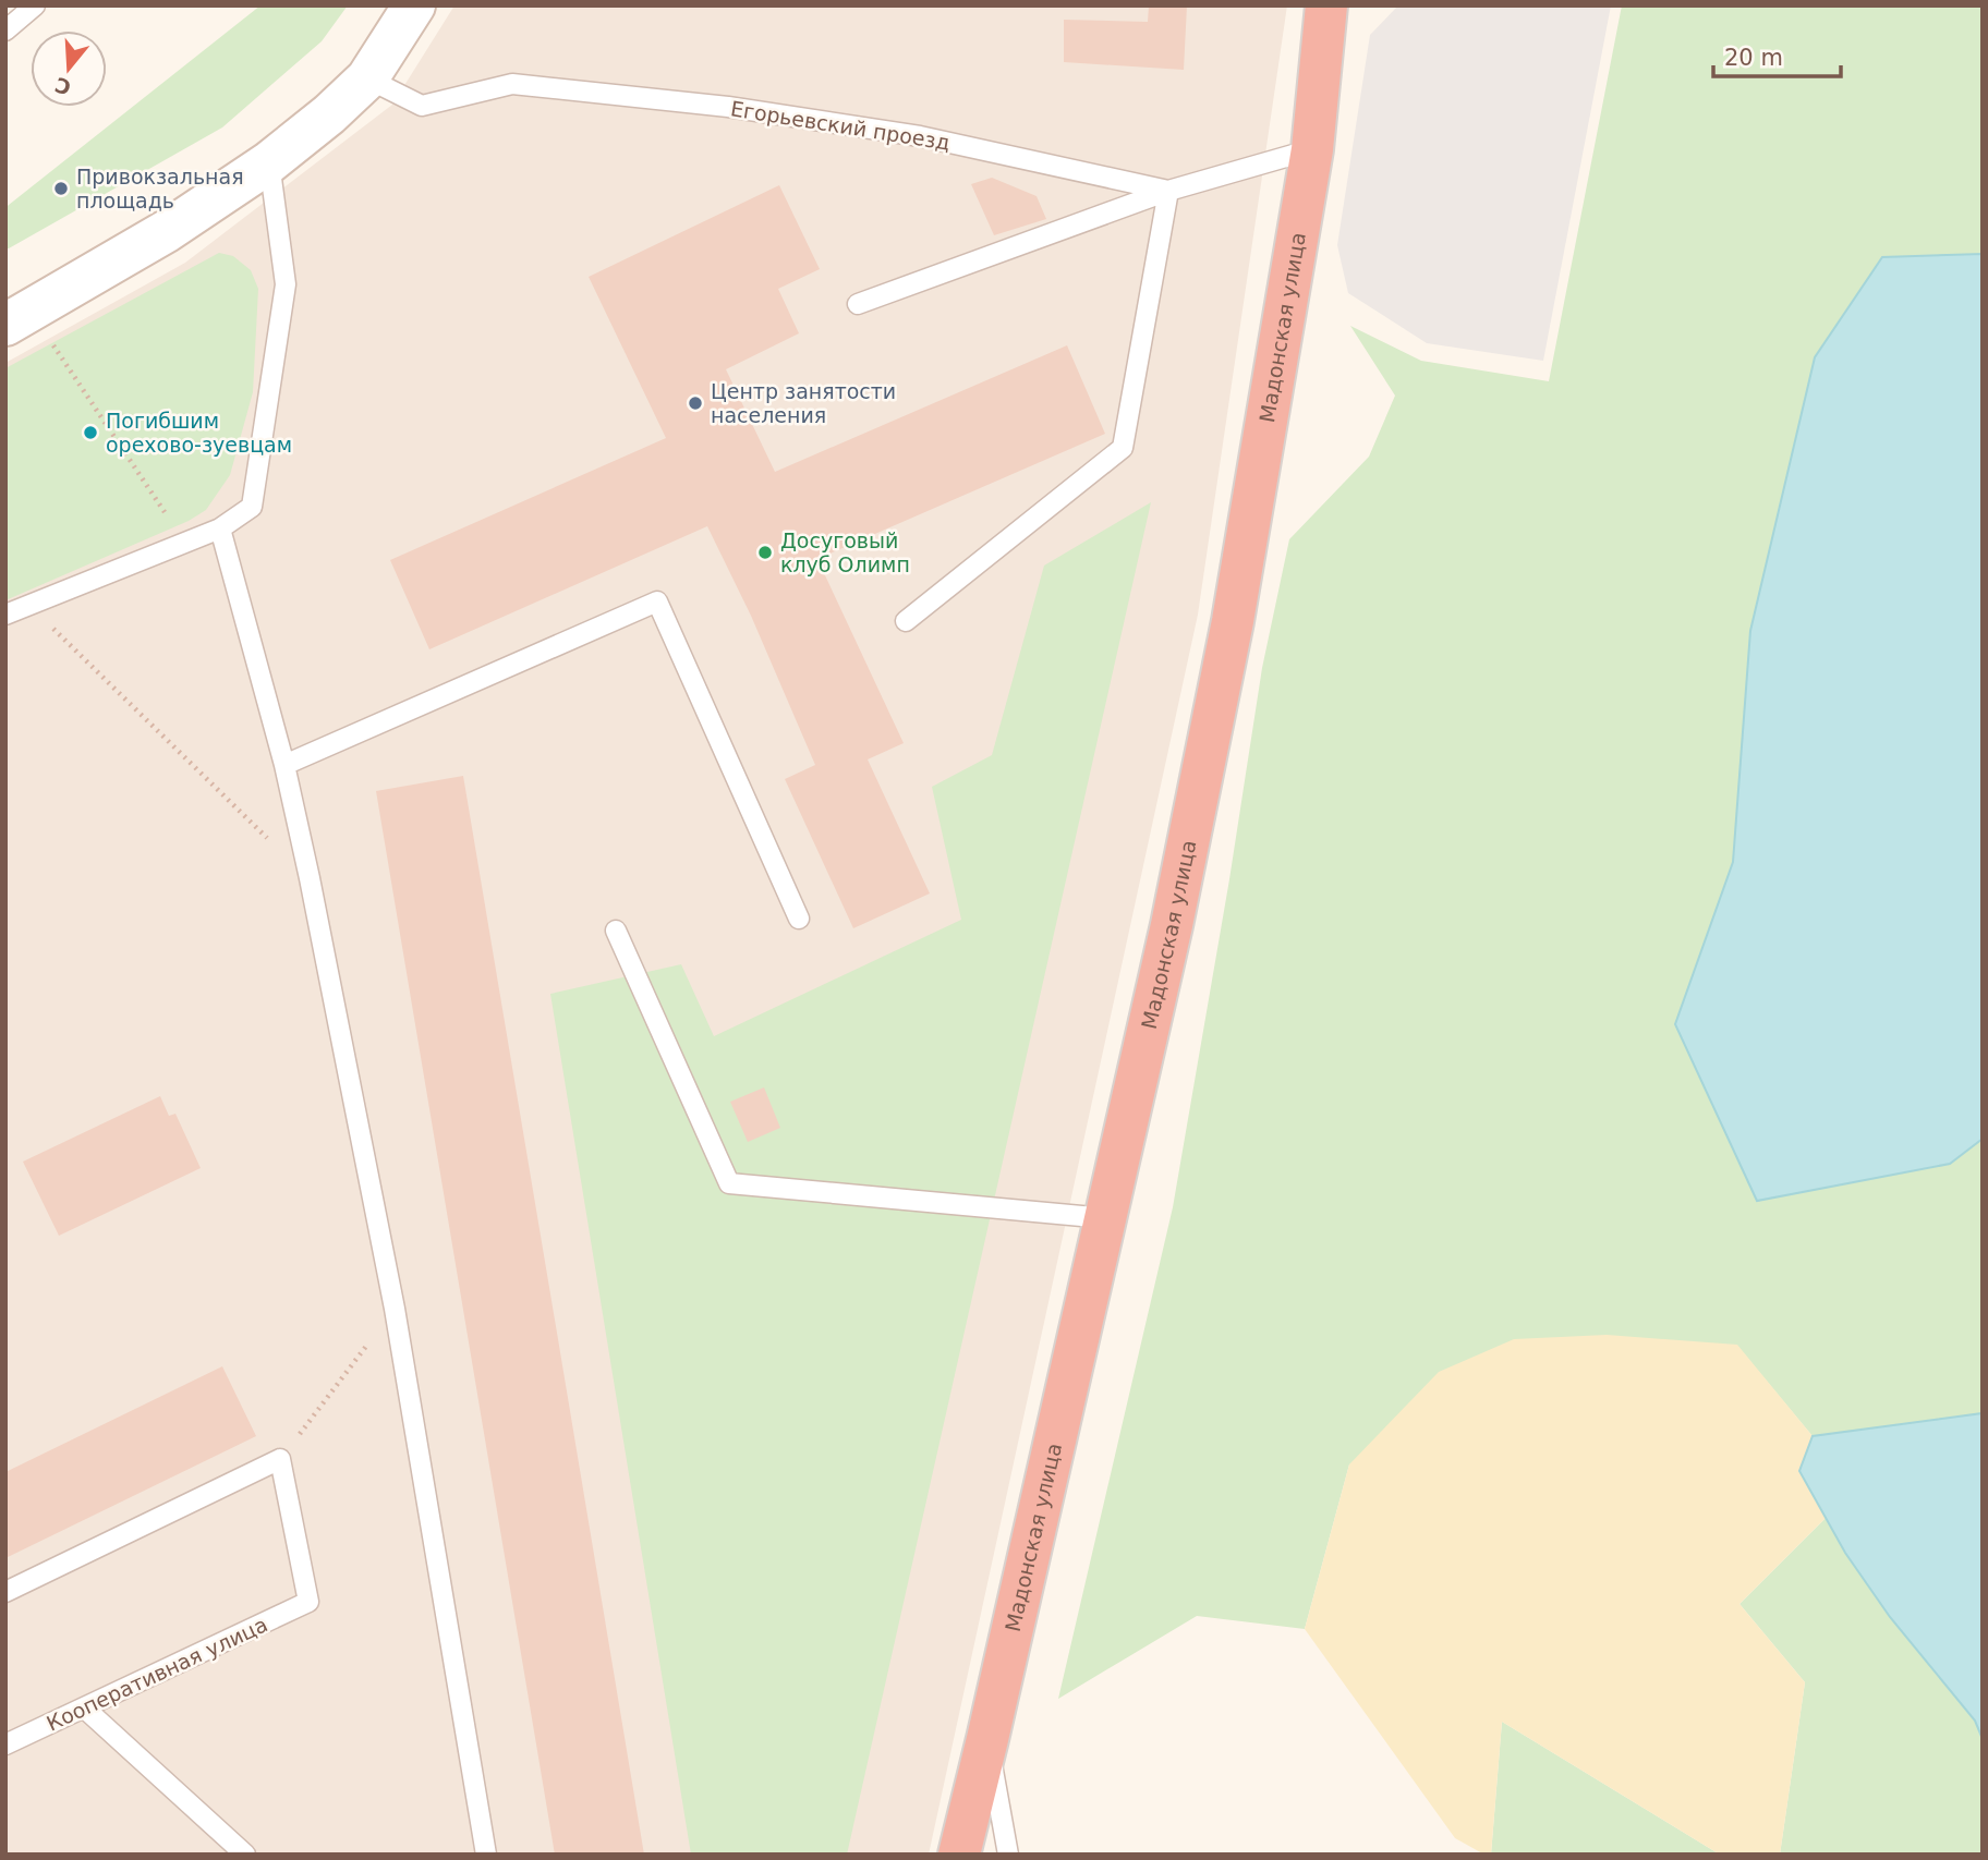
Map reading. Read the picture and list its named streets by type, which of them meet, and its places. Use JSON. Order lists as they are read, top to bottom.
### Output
{
  "streets": {
    "highway": ["Мадонская улица"],
    "lane": ["Егорьевский проезд", "Кооперативная улица"]
  },
  "crossings": [
    ["Егорьевский проезд", "Мадонская улица"]
  ],
  "places": [
    "Привокзальная площадь",
    "Центр занятости населения",
    "Погибшим орехово-зуевцам",
    "Досуговый клуб Олимп"
  ],
  "scale_bar": "20 m",
  "north": "bottom"
}
